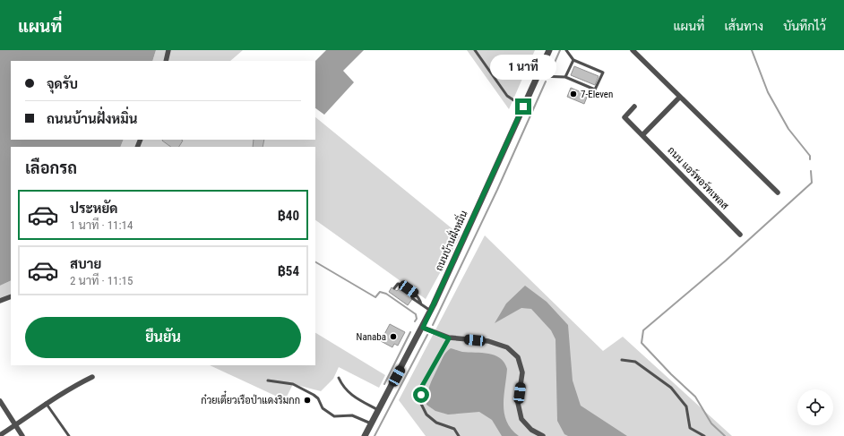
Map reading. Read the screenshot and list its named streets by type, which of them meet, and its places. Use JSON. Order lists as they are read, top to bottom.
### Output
{
  "streets": {
    "street": ["ถนน แอร์พอร์ทเพลส", "ถนนบ้านฝั่งหมิ่น"]
  },
  "places": ["7-Eleven", "Nanaba", "ก๋วยเตี๋ยวเรือป่าแดงริมกก"],
  "page": {
    "header": "แผนที่",
    "nav": ["แผนที่", "เส้นทาง", "บันทึกไว้"],
    "bubble": "1 นาที",
    "banner": ["จุดรับ", "ถนนบ้านฝั่งหมิ่น"],
    "heading": "เลือกรถ",
    "list": [
      {
        "name": "ประหยัด",
        "note": "1 นาที · 11:14",
        "value": "฿40"
      },
      {
        "name": "สบาย",
        "note": "2 นาที · 11:15",
        "value": "฿54"
      }
    ],
    "buttons": "ยืนยัน"
  }
}
